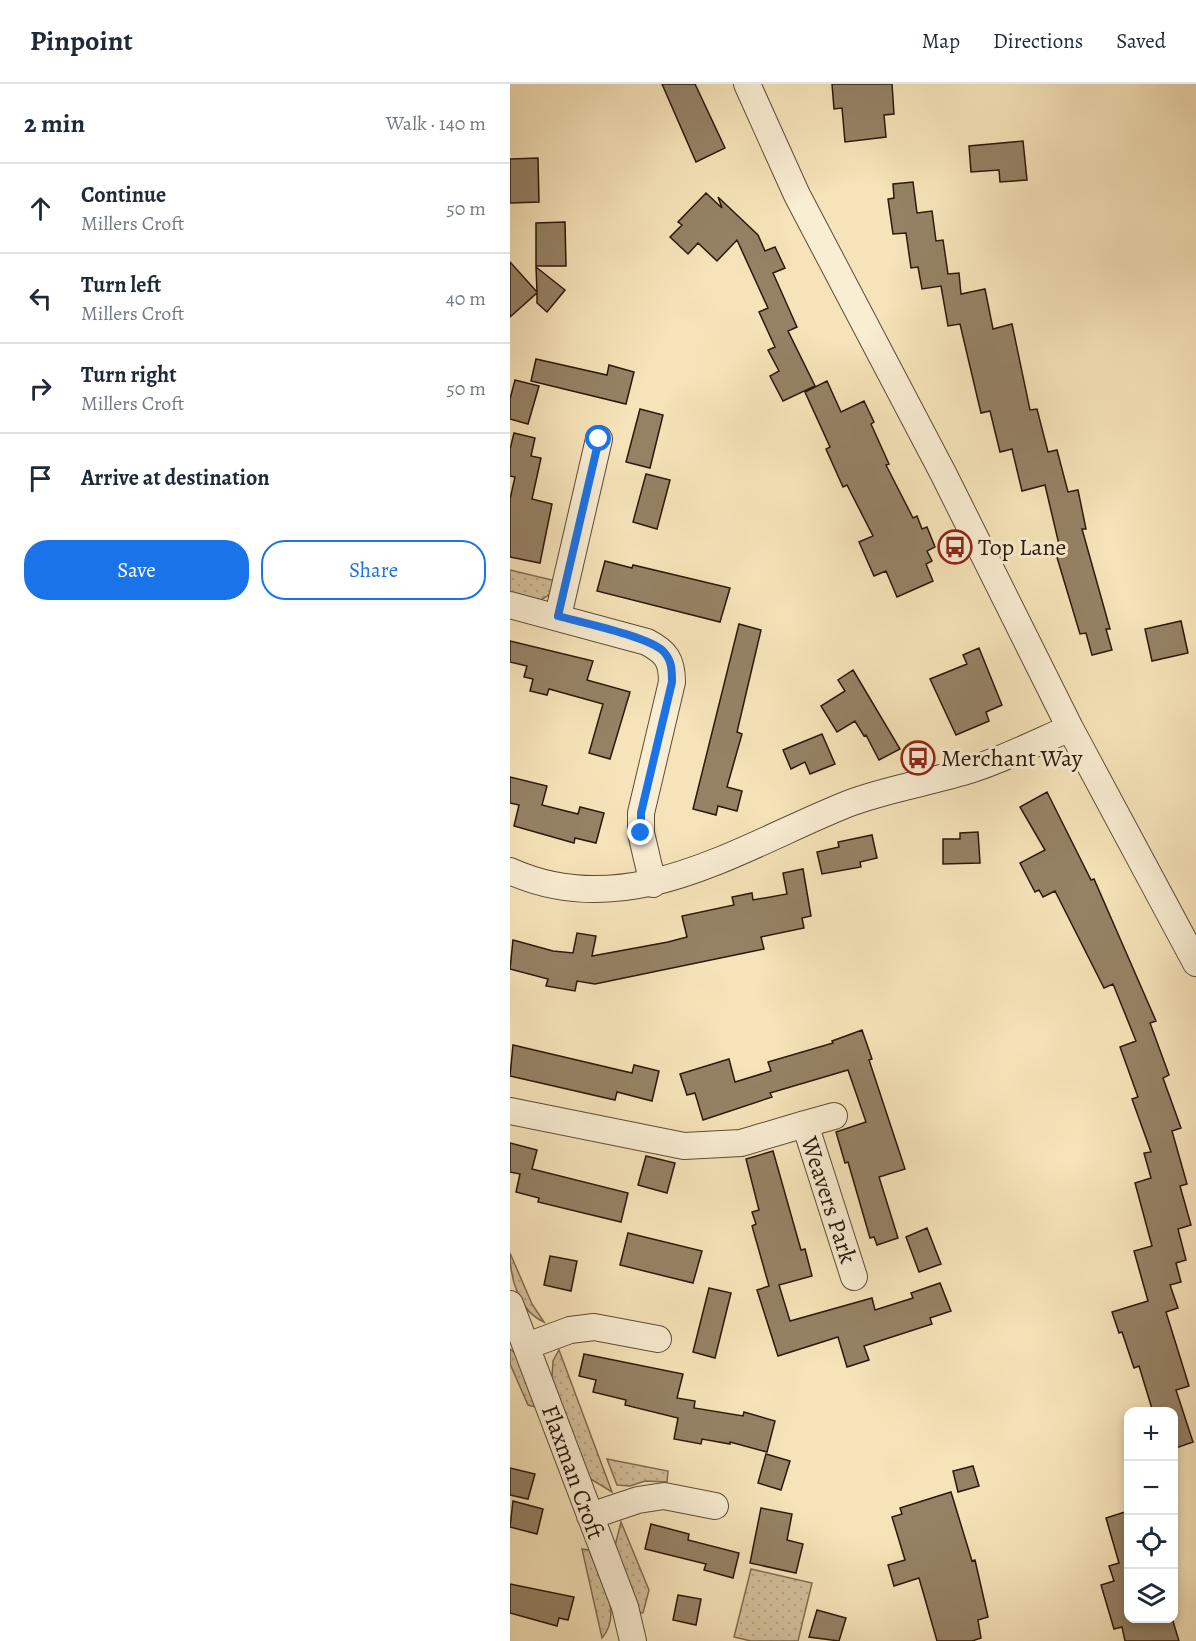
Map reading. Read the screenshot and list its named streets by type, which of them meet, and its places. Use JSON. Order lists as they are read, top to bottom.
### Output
{
  "streets": {
    "street": ["Weavers Park", "Flaxman Croft"]
  },
  "places": {
    "bus stop": ["Top Lane", "Merchant Way"]
  },
  "page": {
    "header": "Pinpoint",
    "nav": ["Map", "Directions", "Saved"],
    "heading": ["2 min", "Walk · 140 m"],
    "list": [
      ["Continue", "Millers Croft", "50 m"],
      ["Turn left", "Millers Croft", "40 m"],
      ["Turn right", "Millers Croft", "50 m"],
      "Arrive at destination"
    ],
    "buttons": ["Save", "Share"],
    "map_buttons": ["+", "−"]
  }
}
